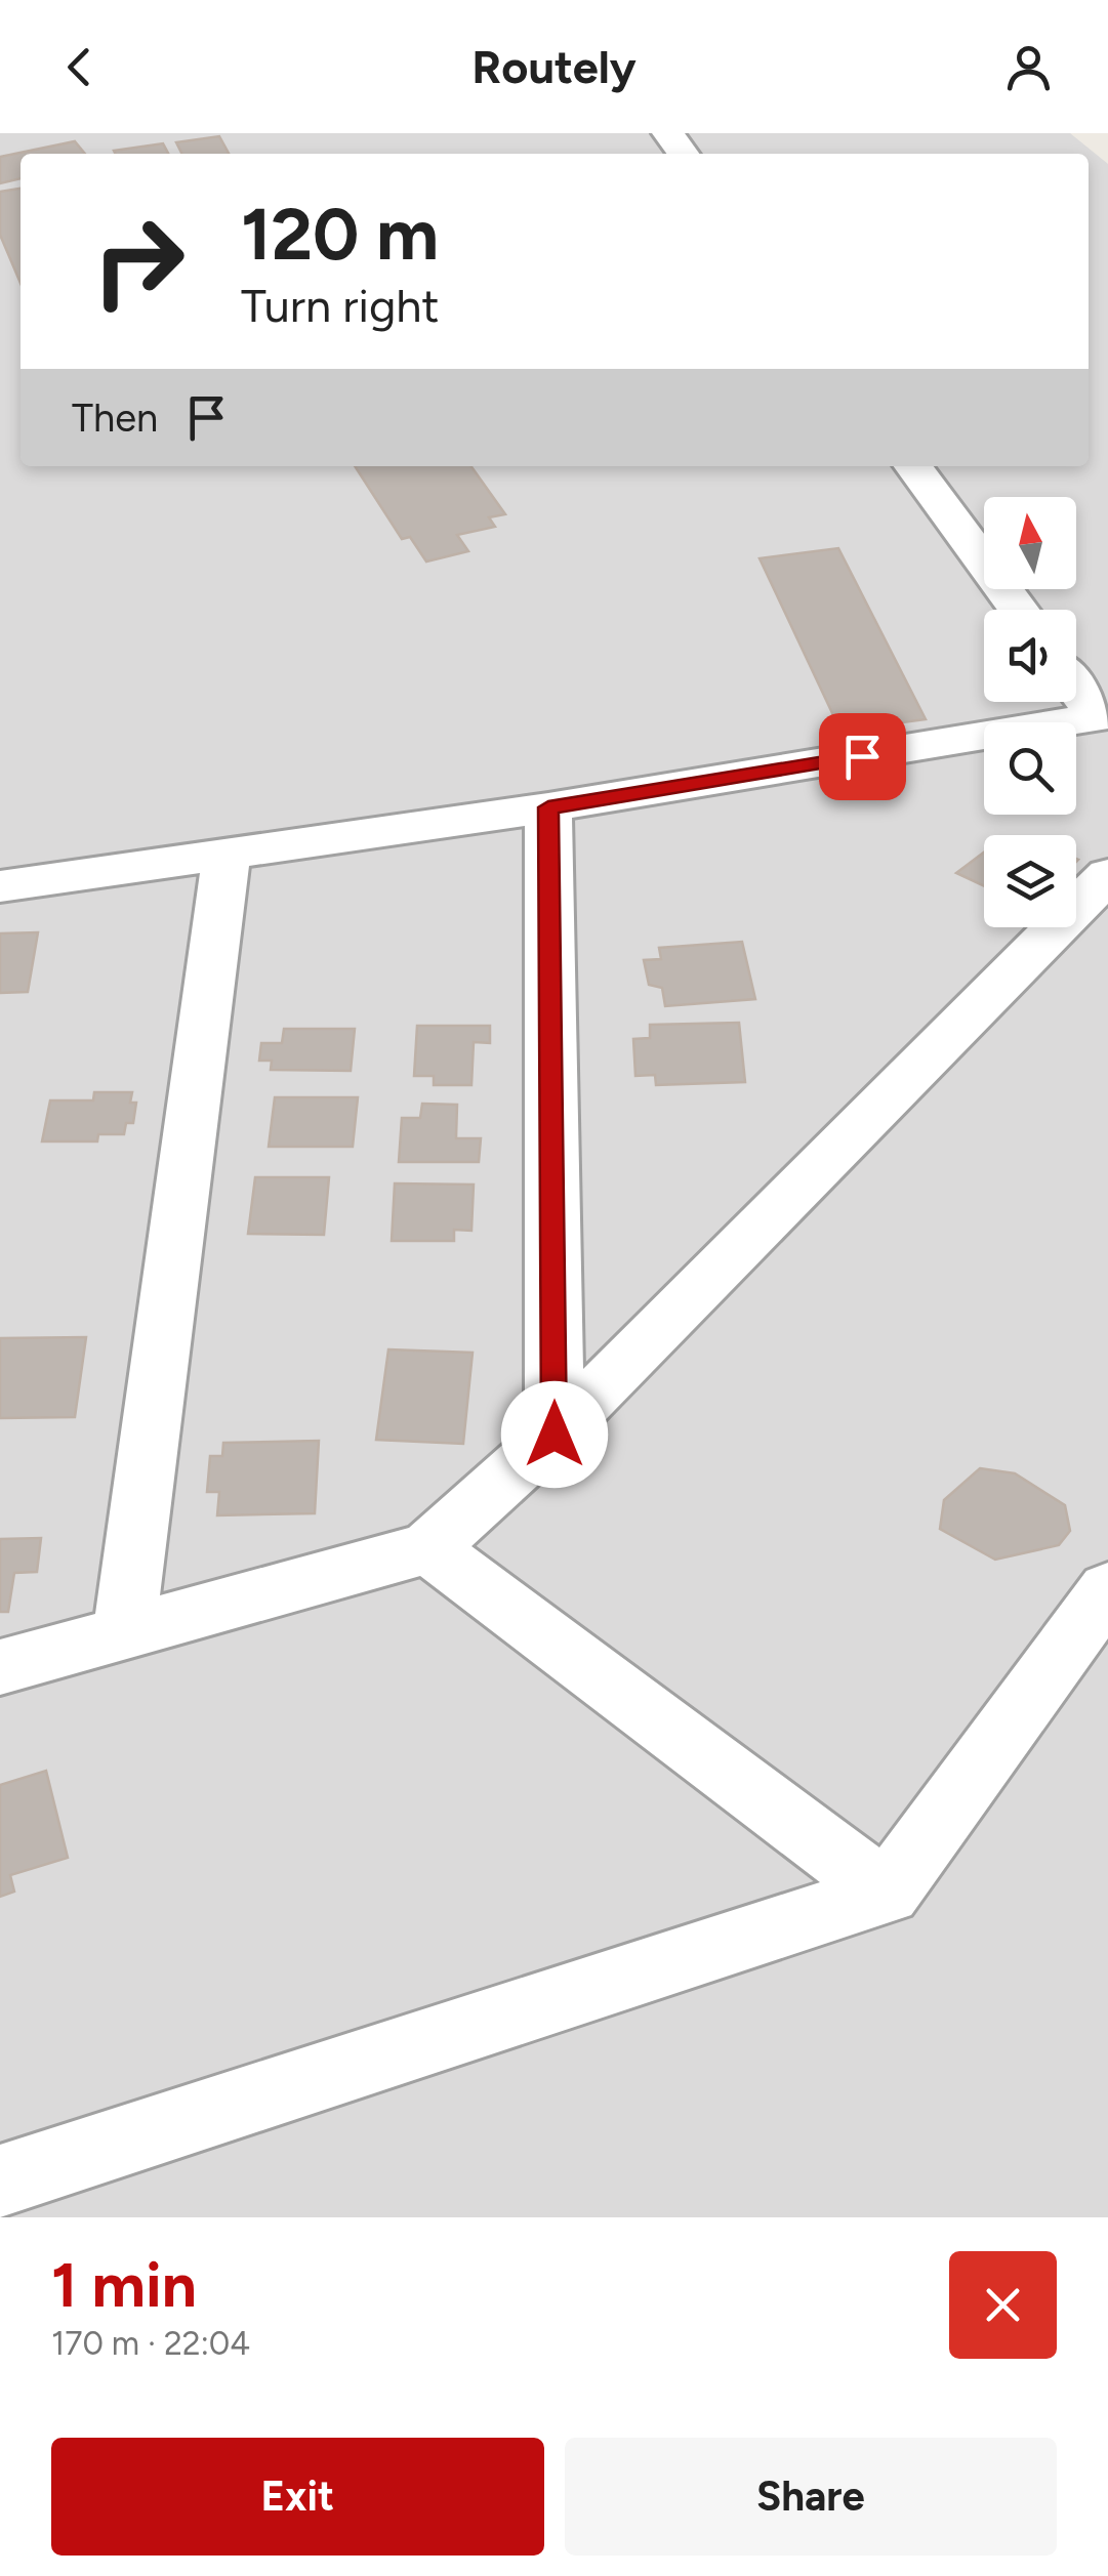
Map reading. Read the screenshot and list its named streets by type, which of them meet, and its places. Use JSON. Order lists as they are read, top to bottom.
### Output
{
  "north": "top",
  "page": {
    "header": "Routely",
    "turn": ["120 m", "Turn right"],
    "then": "Then",
    "heading": ["1 min", "170 m · 22:04"],
    "buttons": ["Exit", "Share"]
  }
}
